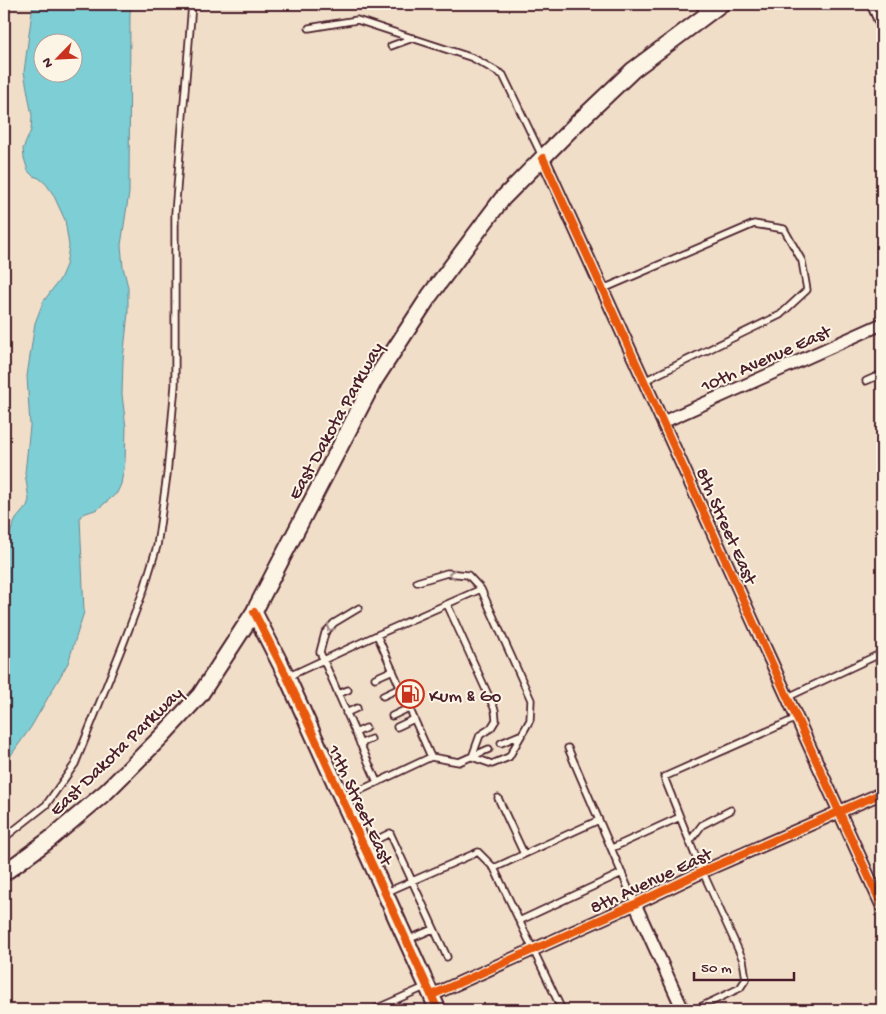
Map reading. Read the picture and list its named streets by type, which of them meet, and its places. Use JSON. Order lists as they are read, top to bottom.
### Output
{
  "streets": {
    "main road": ["East Dakota Parkway", "11th Street East"],
    "street": ["10th Avenue East", "8th Street East", "8th Avenue East"]
  },
  "crossings": [
    ["10th Avenue East", "8th Street East"],
    ["East Dakota Parkway", "8th Street East"],
    ["East Dakota Parkway", "11th Street East"],
    ["8th Street East", "8th Avenue East"],
    ["11th Street East", "8th Avenue East"]
  ],
  "places": {
    "fuel station": ["Kum & Go"]
  },
  "scale_bar": "50 m",
  "north": "bottom left"
}
